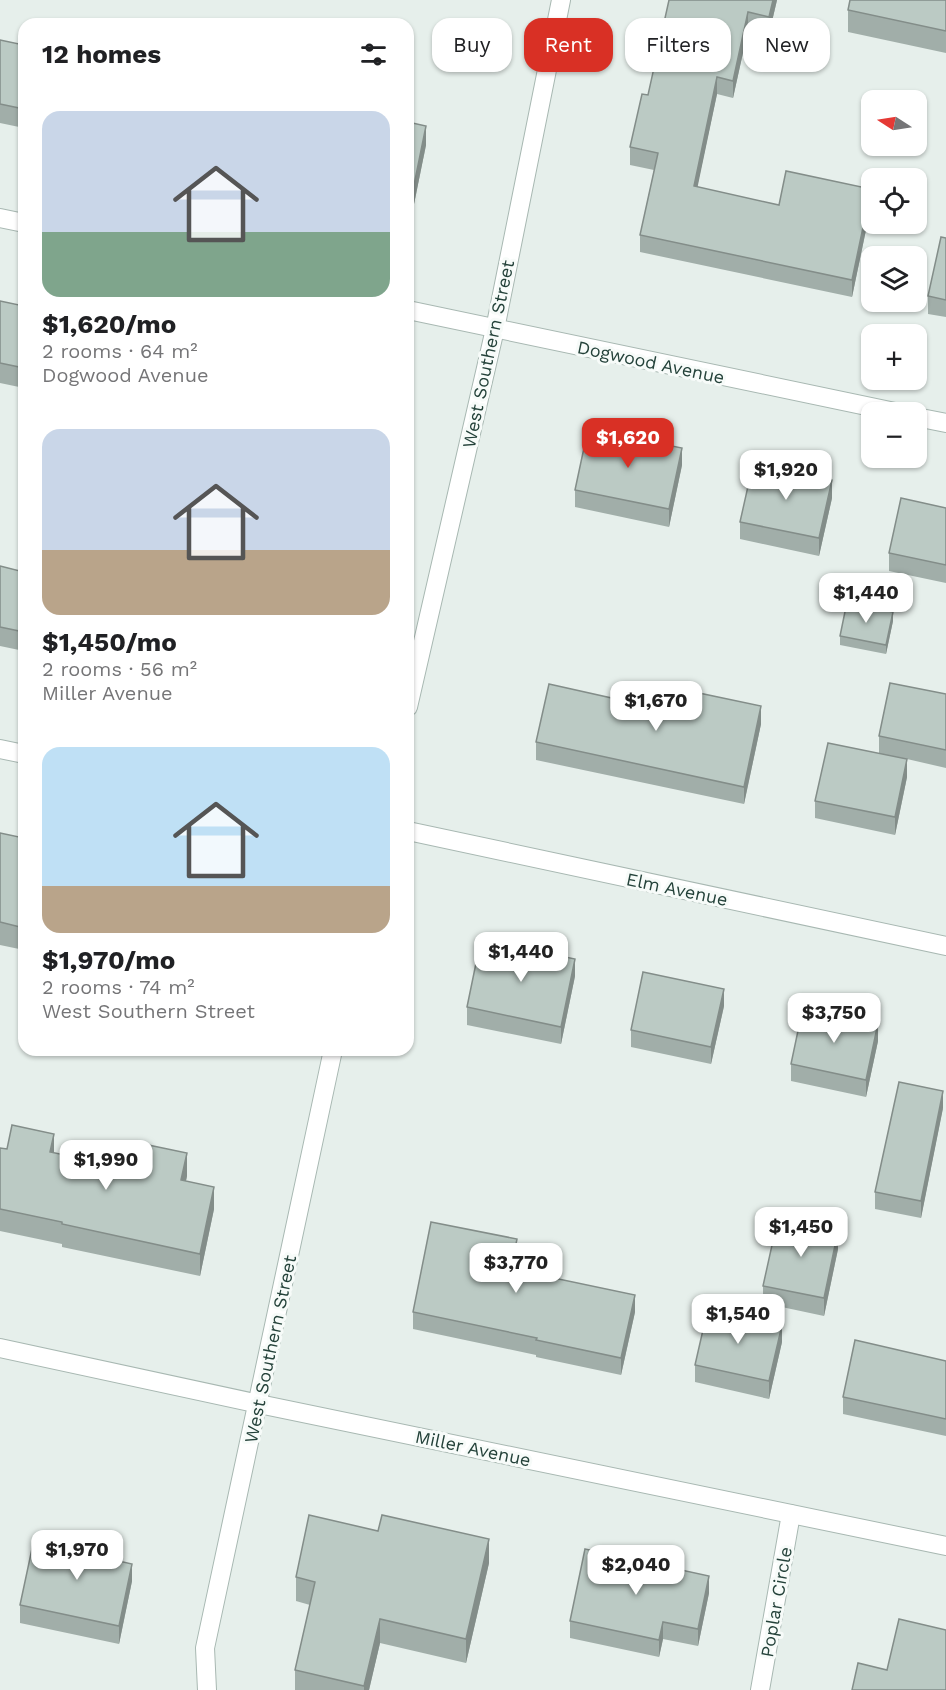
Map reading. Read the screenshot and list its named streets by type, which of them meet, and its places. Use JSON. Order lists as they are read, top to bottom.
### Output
{
  "streets": {
    "street": [
      "West Southern Street",
      "Dogwood Avenue",
      "Elm Avenue",
      "Miller Avenue",
      "Poplar Circle"
    ]
  },
  "crossings": [
    ["West Southern Street", "Dogwood Avenue"],
    ["West Southern Street", "Miller Avenue"],
    ["Miller Avenue", "Poplar Circle"]
  ],
  "north": "left",
  "page": {
    "chip": [
      "Buy",
      "Rent",
      "Filters",
      "New"
    ],
    "heading": "12 homes",
    "map_buttons": ["+", "−"],
    "list": [
      {
        "name": "$1,620/mo",
        "note": "2 rooms · 64 m² · Dogwood Avenue"
      },
      {
        "name": "$1,450/mo",
        "note": "2 rooms · 56 m² · Miller Avenue"
      },
      {
        "name": "$1,970/mo",
        "note": "2 rooms · 74 m² · West Southern Street"
      }
    ],
    "price": [
      "$1,620",
      "$1,920",
      "$1,440",
      "$1,670",
      "$1,440",
      "$3,750",
      "$1,990",
      "$1,450",
      "$3,770",
      "$1,540",
      "$1,970",
      "$2,040"
    ]
  }
}
